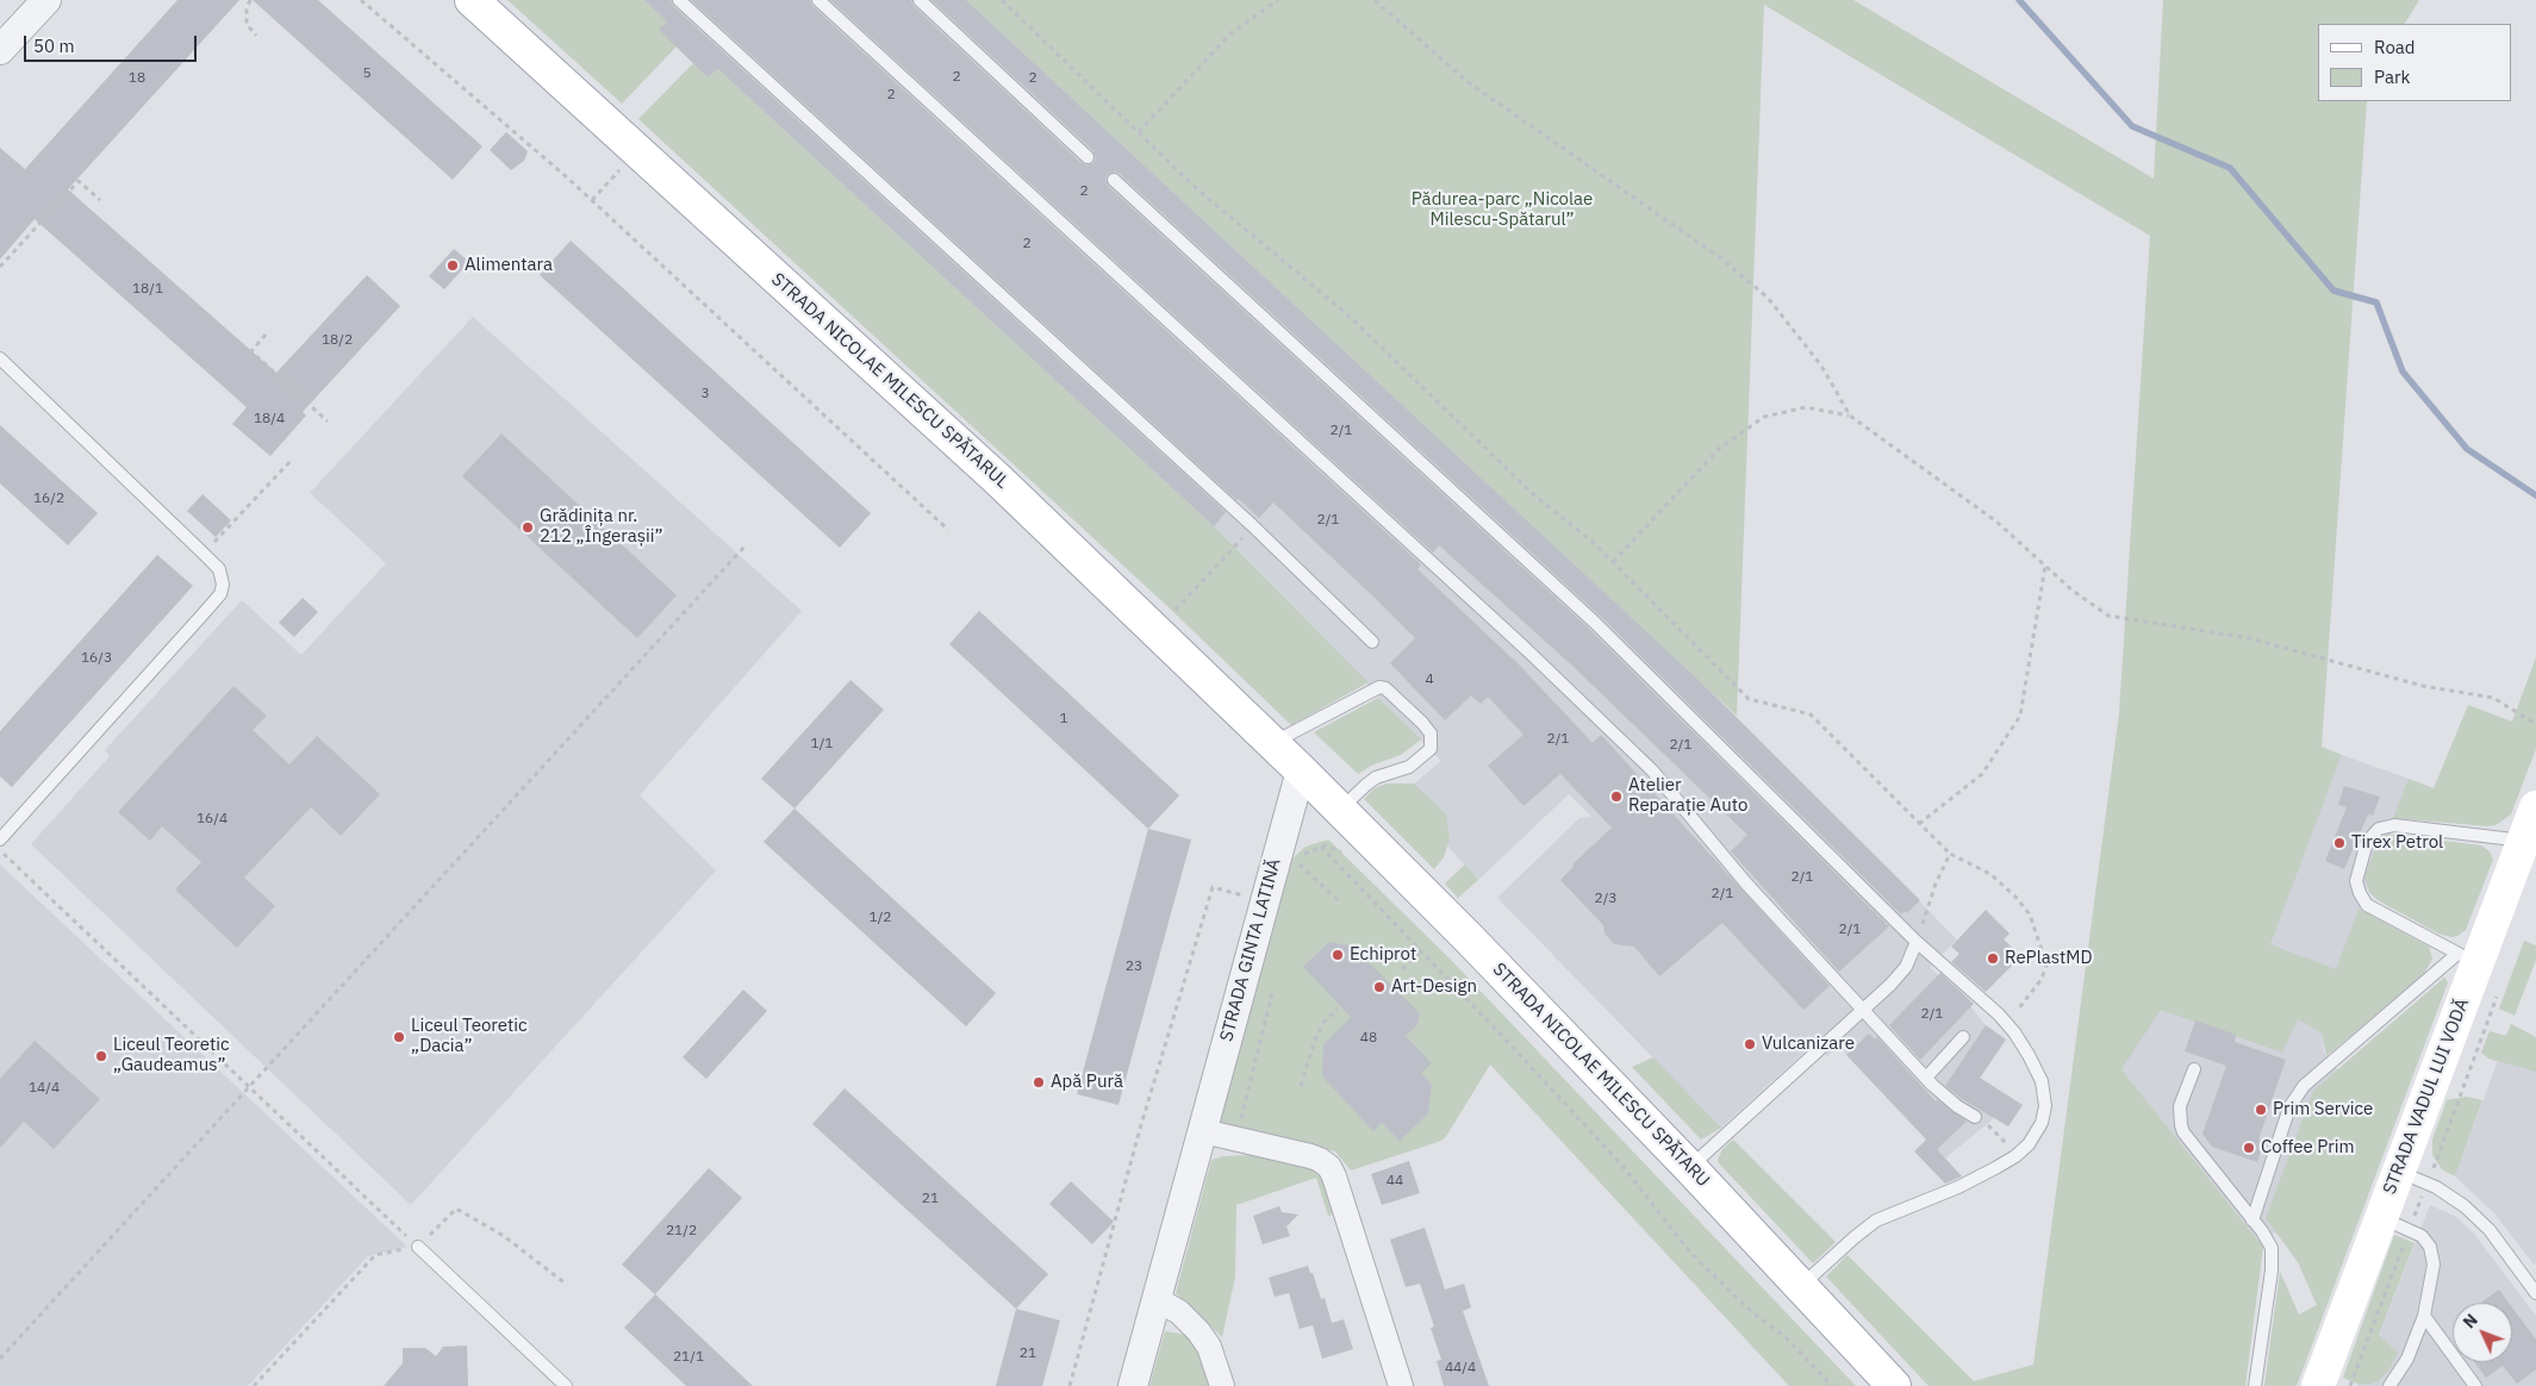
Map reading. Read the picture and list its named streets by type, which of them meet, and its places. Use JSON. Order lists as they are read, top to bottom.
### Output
{
  "streets": {
    "main road": ["STRADA NICOLAE MILESCU SPĂTARUL", "STRADA NICOLAE MILESCU SPĂTARU", "STRADA VADUL LUI VODĂ"],
    "street": ["STRADA GINTA LATINĂ"]
  },
  "crossings": [
    ["STRADA NICOLAE MILESCU SPĂTARUL", "STRADA GINTA LATINĂ"],
    ["STRADA NICOLAE MILESCU SPĂTARUL", "STRADA NICOLAE MILESCU SPĂTARU"],
    ["STRADA GINTA LATINĂ", "STRADA NICOLAE MILESCU SPĂTARU"]
  ],
  "parks": ["Pădurea-parc „Nicolae Milescu-Spătarul”"],
  "places": [
    "Alimentara",
    "Grădinița nr. 212 „Îngerașii”",
    "Atelier Reparație Auto",
    "Tirex Petrol",
    "Echiprot",
    "RePlastMD",
    "Art-Design",
    "Liceul Teoretic „Dacia”",
    "Vulcanizare",
    "Liceul Teoretic „Gaudeamus”",
    "Apă Pură",
    "Prim Service",
    "Coffee Prim"
  ],
  "house_numbers": [
    "5",
    "2",
    "18",
    "2",
    "2",
    "2",
    "2",
    "18/1",
    "18/2",
    "3",
    "18/4",
    "2/1",
    "16/2",
    "2/1",
    "16/3",
    "4",
    "1",
    "2/1",
    "1/1",
    "2/1",
    "16/4",
    "2/1",
    "2/1",
    "2/3",
    "1/2",
    "2/1",
    "23",
    "2/1",
    "48",
    "14/4",
    "44",
    "21",
    "21/2",
    "21",
    "21/1",
    "44/4"
  ],
  "legend": ["Road", "Park"],
  "scale_bar": "50 m",
  "north": "top left"
}
